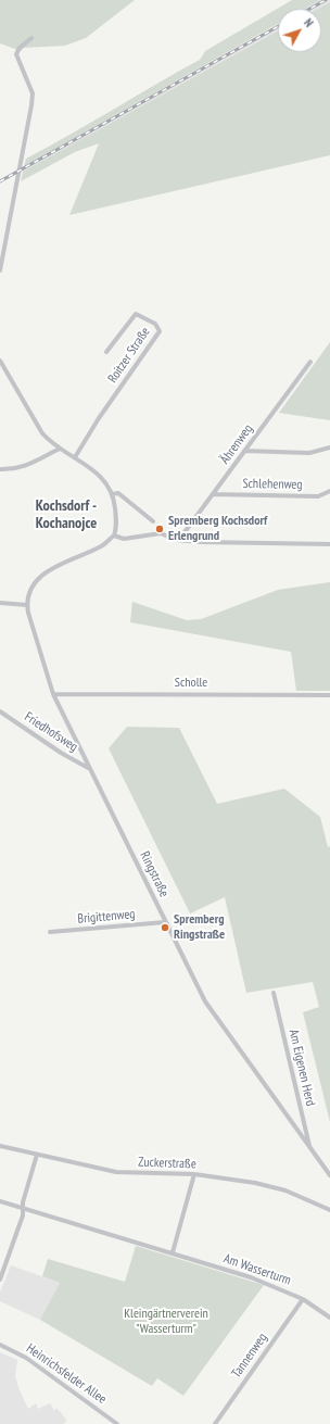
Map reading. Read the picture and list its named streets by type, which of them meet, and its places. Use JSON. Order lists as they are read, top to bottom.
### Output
{
  "streets": {
    "street": [
      "Roitzer Straße",
      "Ährenweg",
      "Schlehenweg",
      "Scholle",
      "Friedhofsweg",
      "Ringstraße",
      "Brigittenweg",
      "Am Eigenen Herd",
      "Zuckerstraße",
      "Am Wasserturm",
      "Tannenweg",
      "Heinrichsfelder Allee"
    ]
  },
  "crossings": [
    ["Ährenweg", "Schlehenweg"],
    ["Scholle", "Ringstraße"],
    ["Friedhofsweg", "Ringstraße"],
    ["Ringstraße", "Brigittenweg"],
    ["Ringstraße", "Am Eigenen Herd"],
    ["Am Wasserturm", "Tannenweg"]
  ],
  "districts": ["Kochsdorf - Kochanojce"],
  "parks": ["Kleingärtnerverein \"Wasserturm\""],
  "places": ["Spremberg Kochsdorf Erlengrund", "Spremberg Ringstraße"],
  "north": "top right"
}
